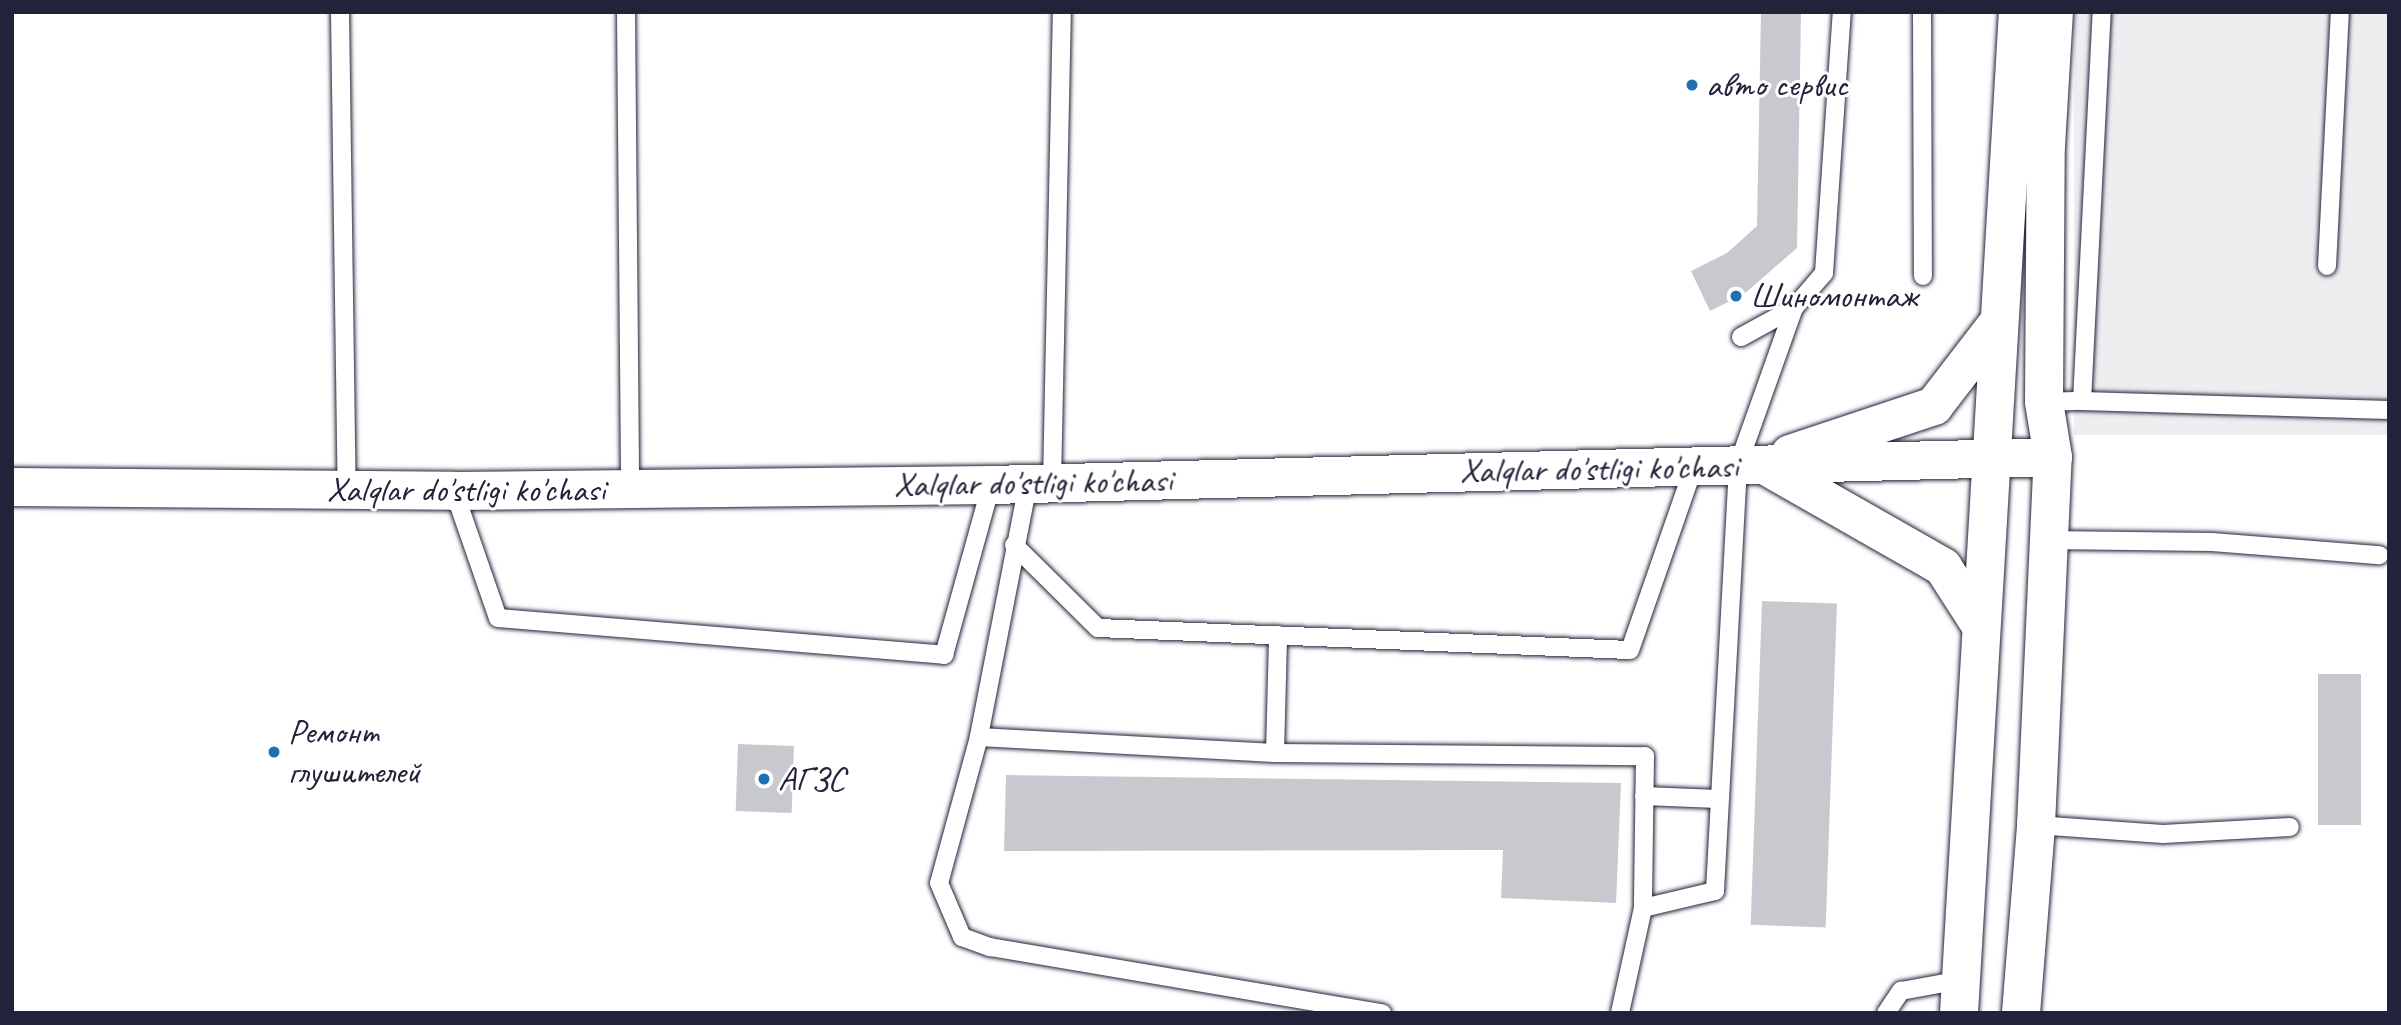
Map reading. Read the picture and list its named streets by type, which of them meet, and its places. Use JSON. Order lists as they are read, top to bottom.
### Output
{
  "streets": {
    "main road": ["Xalqlar do'stligi ko'chasi"]
  },
  "places": [
    "авто сервис",
    "Шиномонтаж",
    "Ремонт глушителей",
    "АГЗС"
  ]
}
